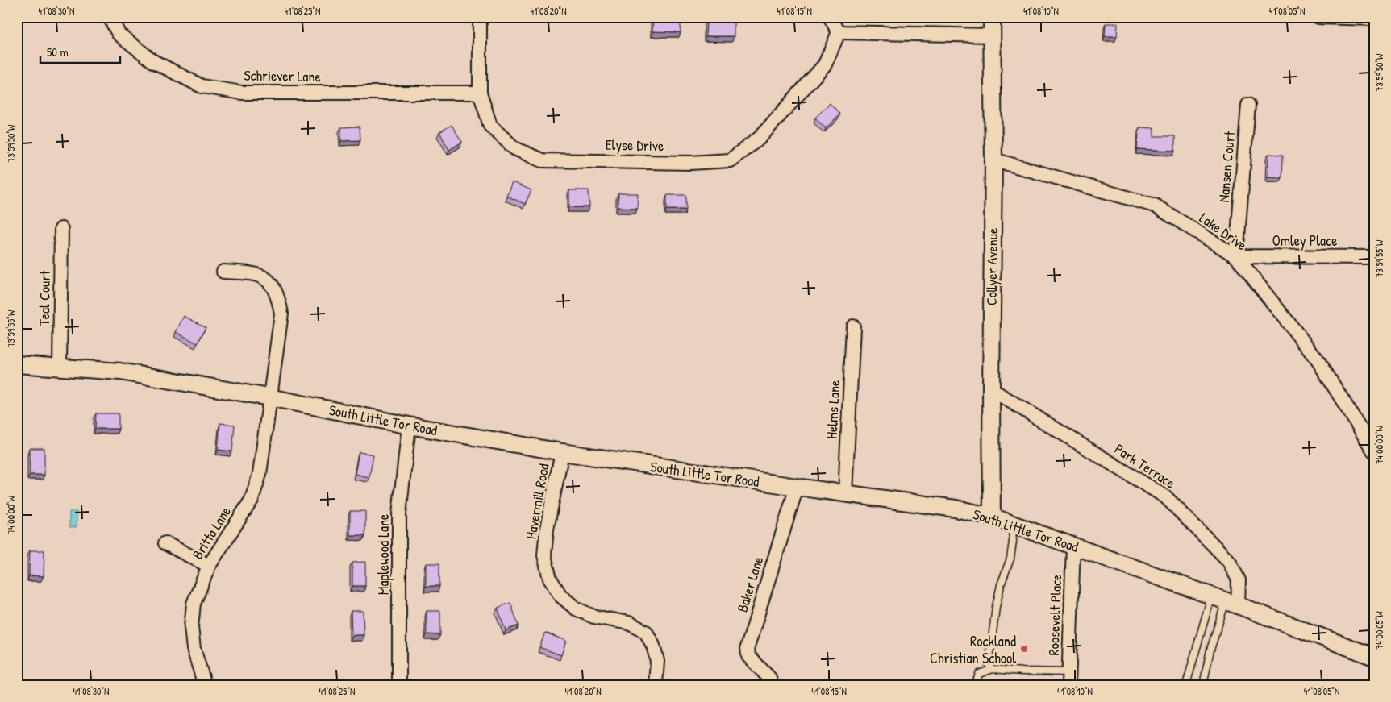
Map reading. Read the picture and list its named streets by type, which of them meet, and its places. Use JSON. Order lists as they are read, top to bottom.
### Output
{
  "streets": {
    "street": [
      "Schriever Lane",
      "Elyse Drive",
      "Nansen Court",
      "Lake Drive",
      "Omley Place",
      "Collyer Avenue",
      "Teal Court",
      "Helms Lane",
      "South Little Tor Road",
      "Park Terrace",
      "Havermill Road",
      "Britta Lane",
      "Maplewood Lane",
      "Baker Lane",
      "Roosevelt Place"
    ]
  },
  "crossings": [
    ["Schriever Lane", "Elyse Drive"],
    ["Nansen Court", "Lake Drive"],
    ["Nansen Court", "Omley Place"],
    ["Lake Drive", "Omley Place"],
    ["Lake Drive", "Collyer Avenue"],
    ["Collyer Avenue", "South Little Tor Road"],
    ["Collyer Avenue", "Park Terrace"],
    ["Teal Court", "South Little Tor Road"],
    ["Helms Lane", "South Little Tor Road"],
    ["South Little Tor Road", "Park Terrace"],
    ["South Little Tor Road", "Havermill Road"],
    ["South Little Tor Road", "Britta Lane"],
    ["South Little Tor Road", "Maplewood Lane"],
    ["South Little Tor Road", "Baker Lane"],
    ["South Little Tor Road", "Roosevelt Place"]
  ],
  "places": ["Rockland Christian School"],
  "scale_bar": "50 m",
  "coordinates": [
    "41°08'30\"N",
    "41°08'25\"N",
    "41°08'20\"N",
    "41°08'15\"N",
    "41°08'10\"N",
    "41°08'05\"N",
    "73°59'50\"W",
    "73°59'55\"W",
    "74°00'00\"W",
    "74°00'05\"W"
  ]
}
